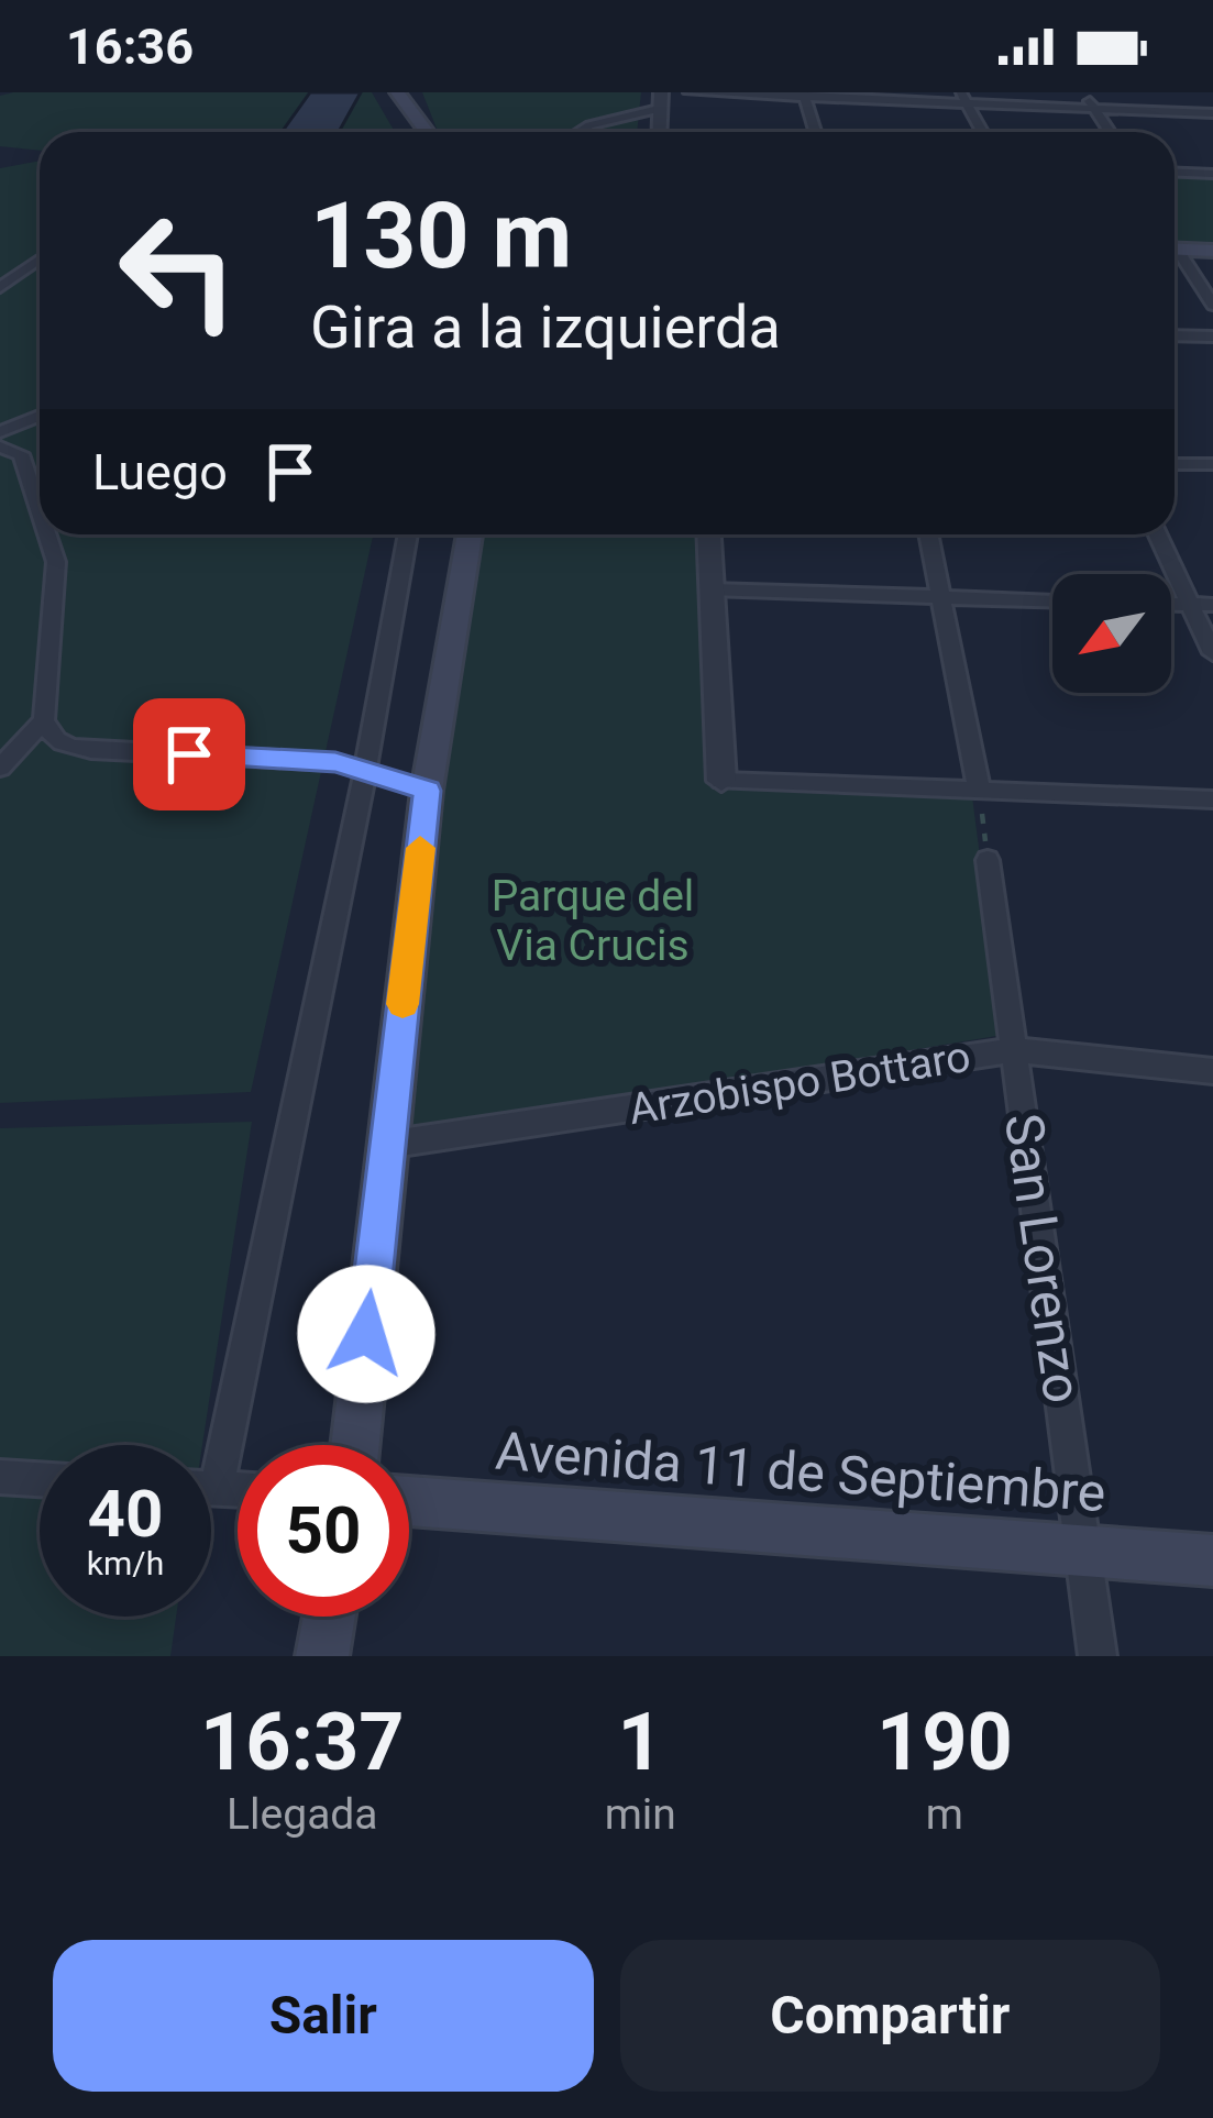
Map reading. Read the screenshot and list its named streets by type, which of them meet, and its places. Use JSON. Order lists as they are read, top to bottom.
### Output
{
  "streets": {
    "main road": ["Avenida 11 de Septiembre"],
    "street": ["Arzobispo Bottaro", "San Lorenzo"]
  },
  "crossings": [
    ["Arzobispo Bottaro", "San Lorenzo"],
    ["San Lorenzo", "Avenida 11 de Septiembre"]
  ],
  "parks": ["Parque del Via Crucis"],
  "north": "bottom left",
  "page": {
    "status": "16:36",
    "turn": ["130 m", "Gira a la izquierda"],
    "then": "Luego",
    "speed": "40 km/h",
    "limit": "50",
    "eta": [
      "16:37",
      "Llegada",
      "1",
      "min",
      "190",
      "m"
    ],
    "buttons": ["Salir", "Compartir"]
  }
}
